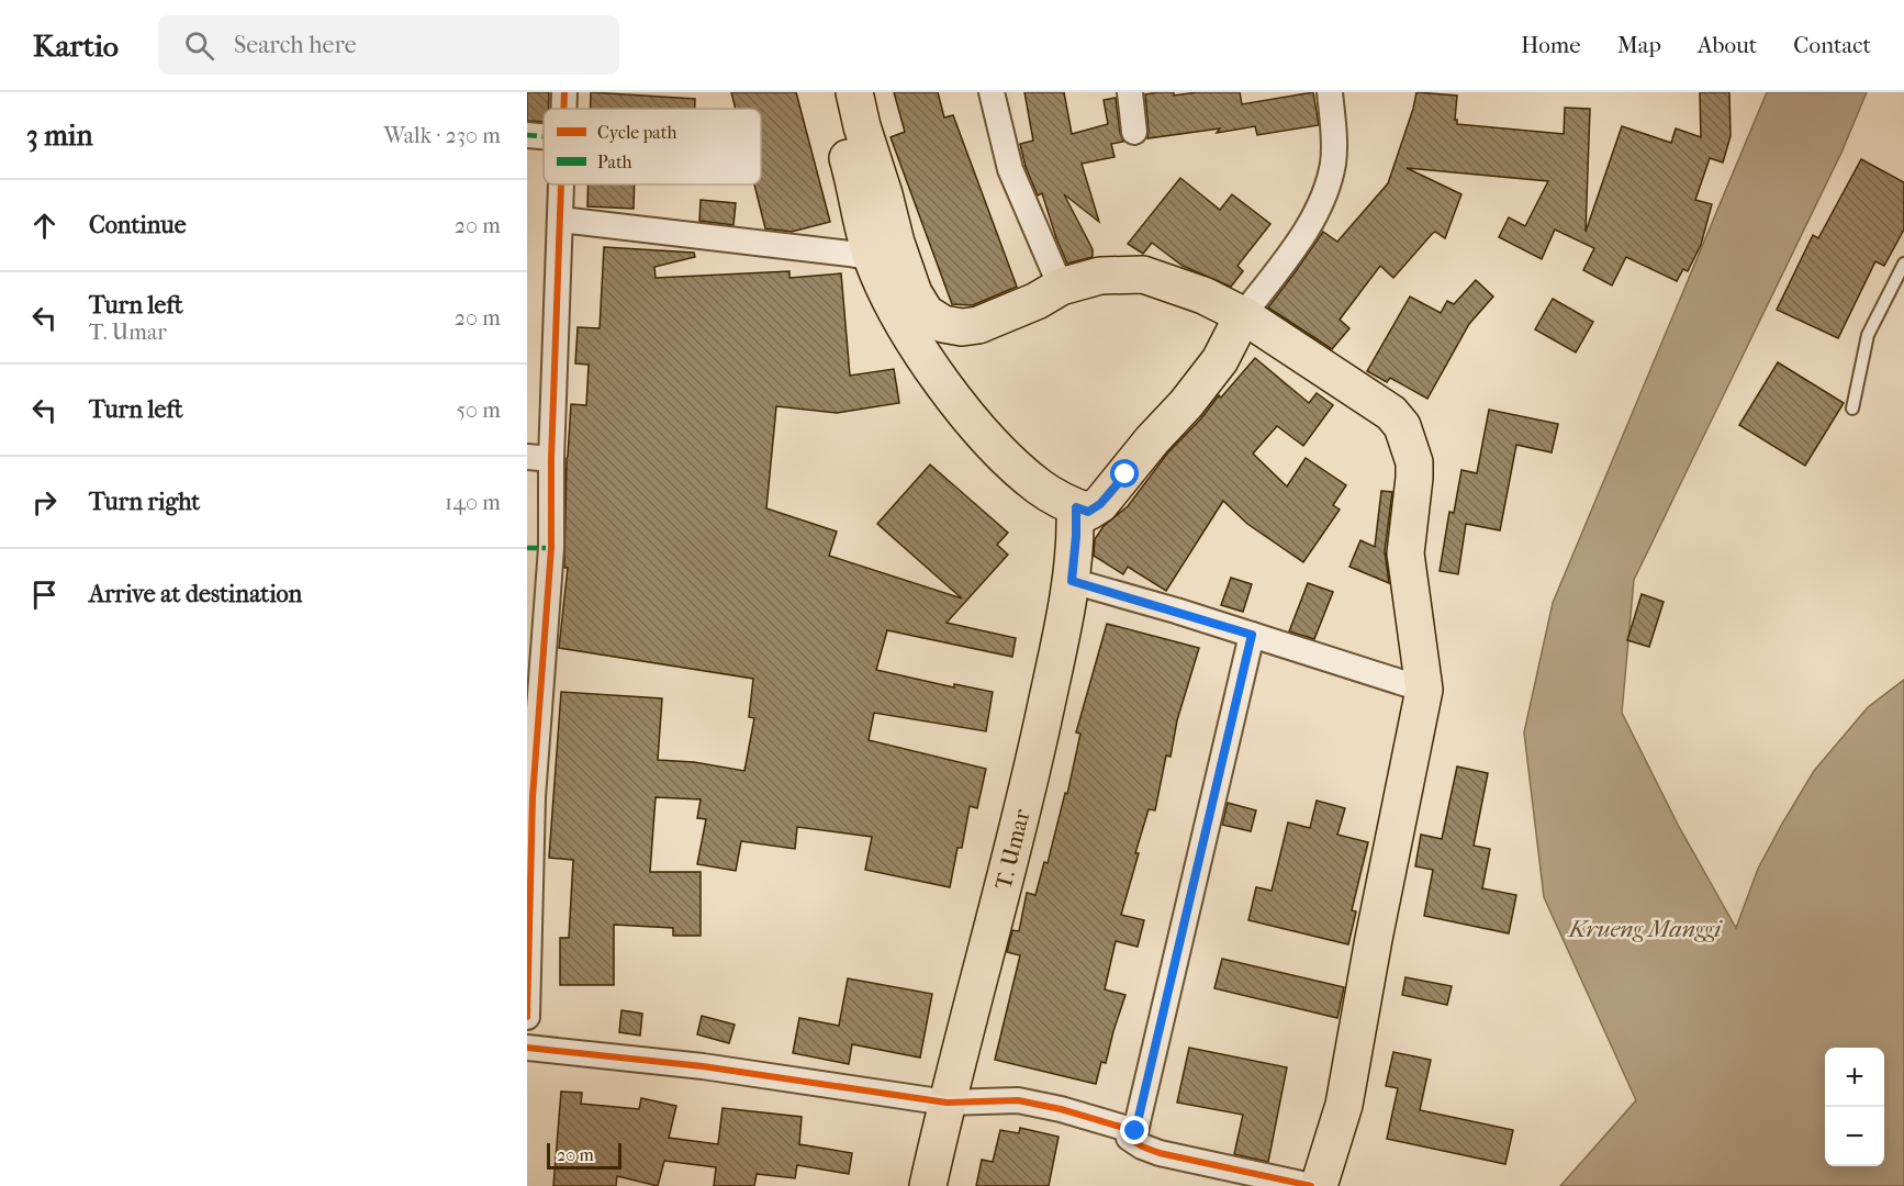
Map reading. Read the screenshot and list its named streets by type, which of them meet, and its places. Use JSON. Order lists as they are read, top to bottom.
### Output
{
  "streets": {
    "main road": ["T. Umar"]
  },
  "water": ["Krueng Manggi"],
  "legend": ["Cycle path", "Path"],
  "scale_bar": "20 m",
  "page": {
    "header": "Kartio",
    "search": "Search here",
    "nav": [
      "Home",
      "Map",
      "About",
      "Contact"
    ],
    "heading": ["3 min", "Walk · 230 m"],
    "list": [
      ["Continue", "20 m"],
      ["Turn left", "T. Umar", "20 m"],
      ["Turn left", "50 m"],
      ["Turn right", "140 m"],
      "Arrive at destination"
    ],
    "map_buttons": ["+", "−"],
    "scale": "20 m"
  }
}
